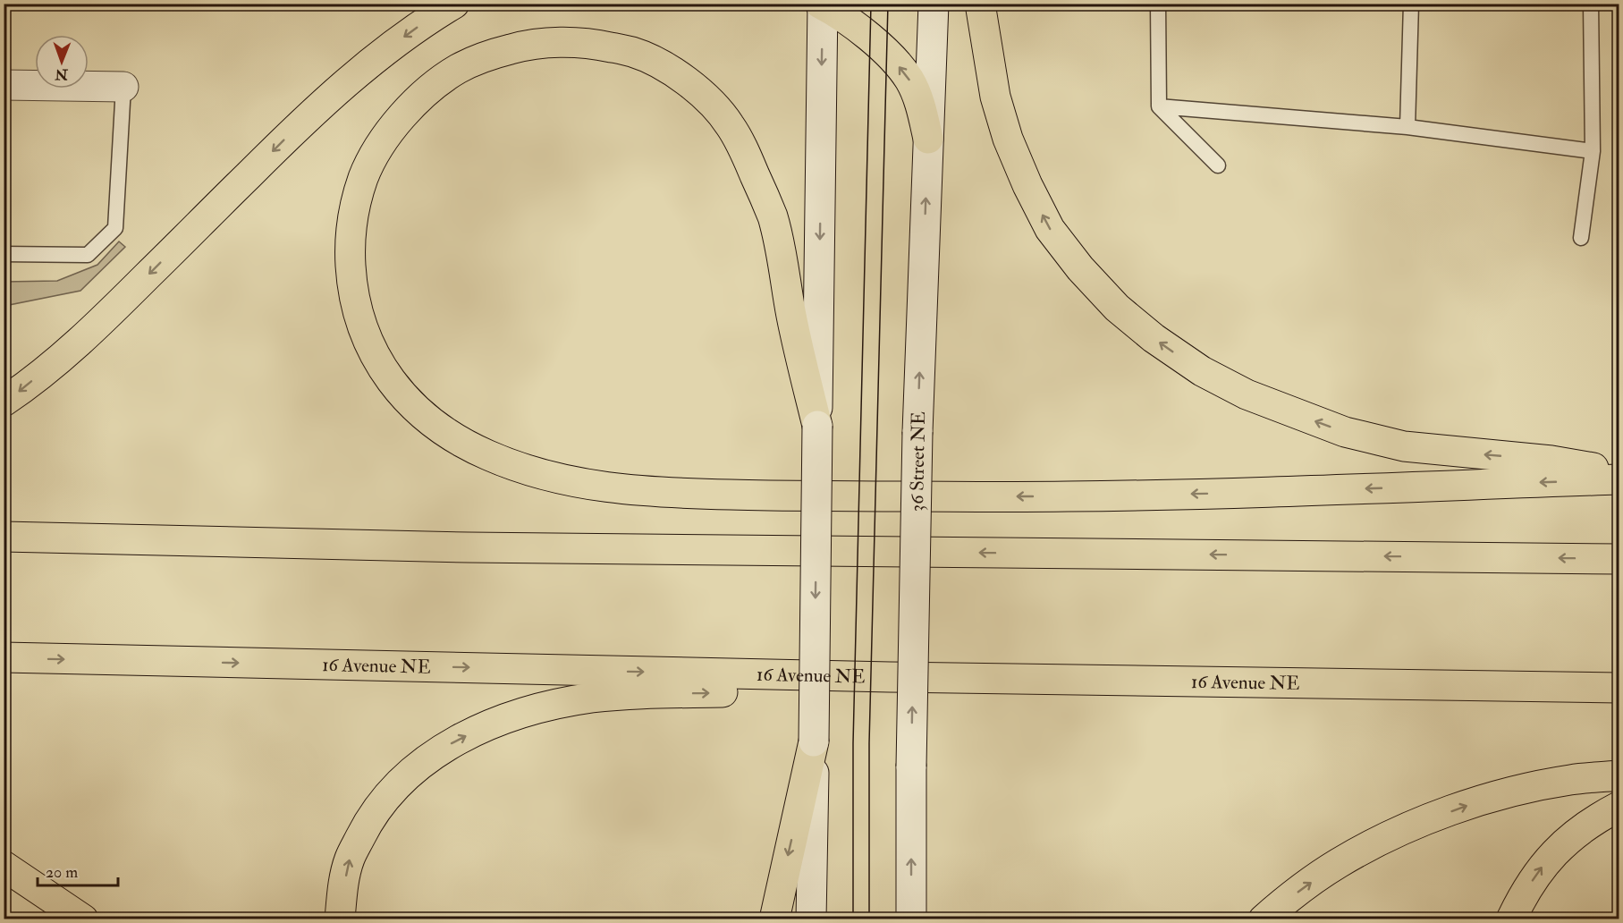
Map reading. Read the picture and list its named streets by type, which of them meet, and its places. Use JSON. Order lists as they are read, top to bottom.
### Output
{
  "streets": {
    "highway": ["16 Avenue NE"],
    "main road": ["36 Street NE"]
  },
  "scale_bar": "20 m",
  "north": "bottom"
}
